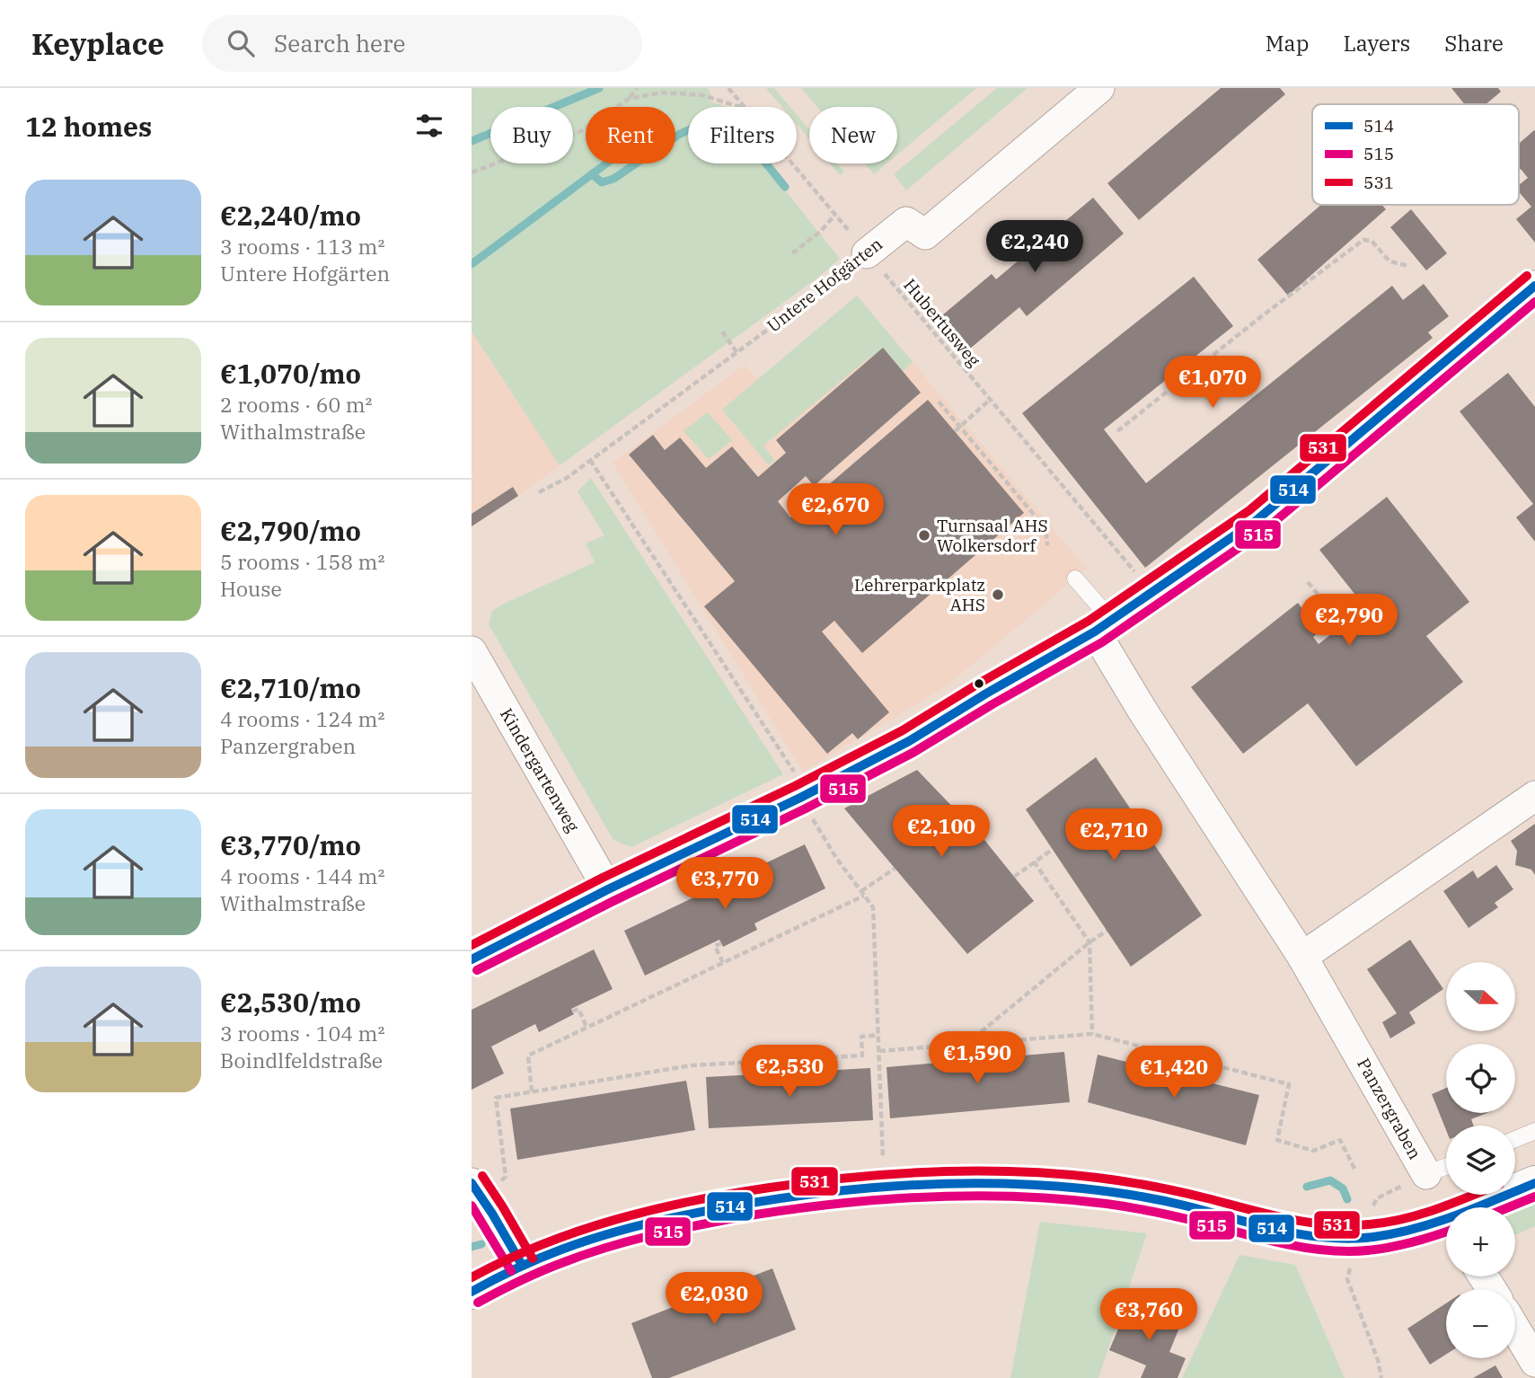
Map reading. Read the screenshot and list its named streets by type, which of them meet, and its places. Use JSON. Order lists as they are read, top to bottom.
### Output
{
  "streets": {
    "street": ["Untere Hofgärten", "Kindergartenweg", "Panzergraben"],
    "path": ["Hubertusweg"]
  },
  "crossings": [
    ["Untere Hofgärten", "Hubertusweg"]
  ],
  "places": ["Turnsaal AHS Wolkersdorf", "Lehrerparkplatz AHS"],
  "lines": ["transit line 531", "transit line 514", "transit line 515"],
  "legend": ["514", "515", "531"],
  "north": "right",
  "page": {
    "header": "Keyplace",
    "search": "Search here",
    "nav": ["Map", "Layers", "Share"],
    "heading": "12 homes",
    "chip": [
      "Buy",
      "Rent",
      "Filters",
      "New"
    ],
    "list": [
      {
        "name": "€2,240/mo",
        "note": "3 rooms · 113 m² · Untere Hofgärten"
      },
      {
        "name": "€1,070/mo",
        "note": "2 rooms · 60 m² · Withalmstraße"
      },
      {
        "name": "€2,790/mo",
        "note": "5 rooms · 158 m² · House"
      },
      {
        "name": "€2,710/mo",
        "note": "4 rooms · 124 m² · Panzergraben"
      },
      {
        "name": "€3,770/mo",
        "note": "4 rooms · 144 m² · Withalmstraße"
      },
      {
        "name": "€2,530/mo",
        "note": "3 rooms · 104 m² · Boindlfeldstraße"
      }
    ],
    "price": [
      "€2,240",
      "€1,070",
      "€2,670",
      "€2,790",
      "€2,100",
      "€2,710",
      "€3,770",
      "€1,590",
      "€2,530",
      "€1,420",
      "€2,030",
      "€3,760"
    ],
    "map_buttons": ["+", "−"]
  }
}
